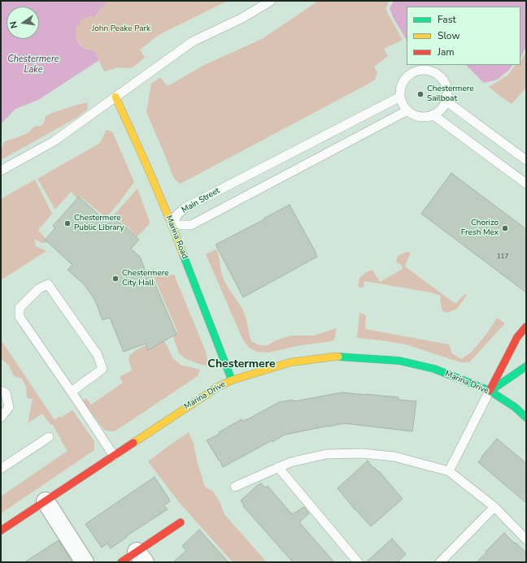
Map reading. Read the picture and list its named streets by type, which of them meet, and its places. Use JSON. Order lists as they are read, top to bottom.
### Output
{
  "streets": {
    "street": ["Marina Road", "Marina Drive"],
    "lane": ["Main Street"]
  },
  "crossings": [
    ["Main Street", "Marina Road"],
    ["Marina Road", "Marina Drive"]
  ],
  "districts": ["Chestermere"],
  "water": ["Chestermere Lake"],
  "parks": ["John Peake Park"],
  "places": [
    "Chestermere Sailboat",
    "Chestermere Public Library",
    "Chorizo Fresh Mex",
    "Chestermere City Hall"
  ],
  "house_numbers": ["117"],
  "legend": ["Fast", "Slow", "Jam"],
  "north": "left"
}
